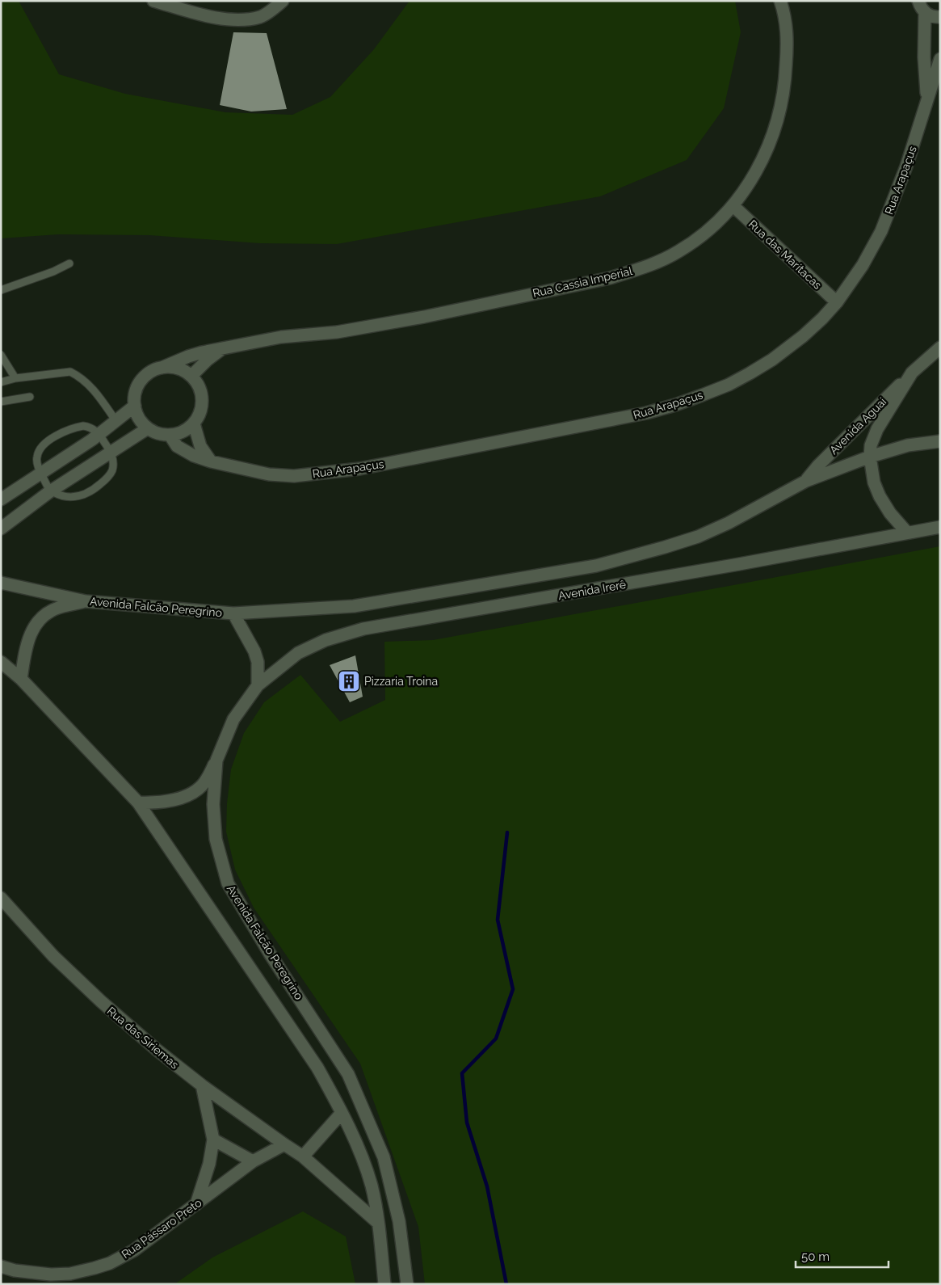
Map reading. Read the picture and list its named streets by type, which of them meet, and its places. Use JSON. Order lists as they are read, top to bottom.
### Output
{
  "streets": {
    "street": [
      "Rua Arapaçus",
      "Rua das Maritacas",
      "Rua Cassia Imperial",
      "Avenida Aguai",
      "Avenida Irerê",
      "Avenida Falcão Peregrino",
      "Rua das Siriemas",
      "Rua Pássaro Preto"
    ]
  },
  "crossings": [
    ["Rua Arapaçus", "Rua das Maritacas"],
    ["Rua Arapaçus", "Rua Cassia Imperial"],
    ["Rua das Maritacas", "Rua Cassia Imperial"],
    ["Avenida Irerê", "Avenida Falcão Peregrino"],
    ["Rua das Siriemas", "Rua Pássaro Preto"]
  ],
  "places": {
    "building": ["Pizzaria Troina"]
  },
  "scale_bar": "50 m"
}
